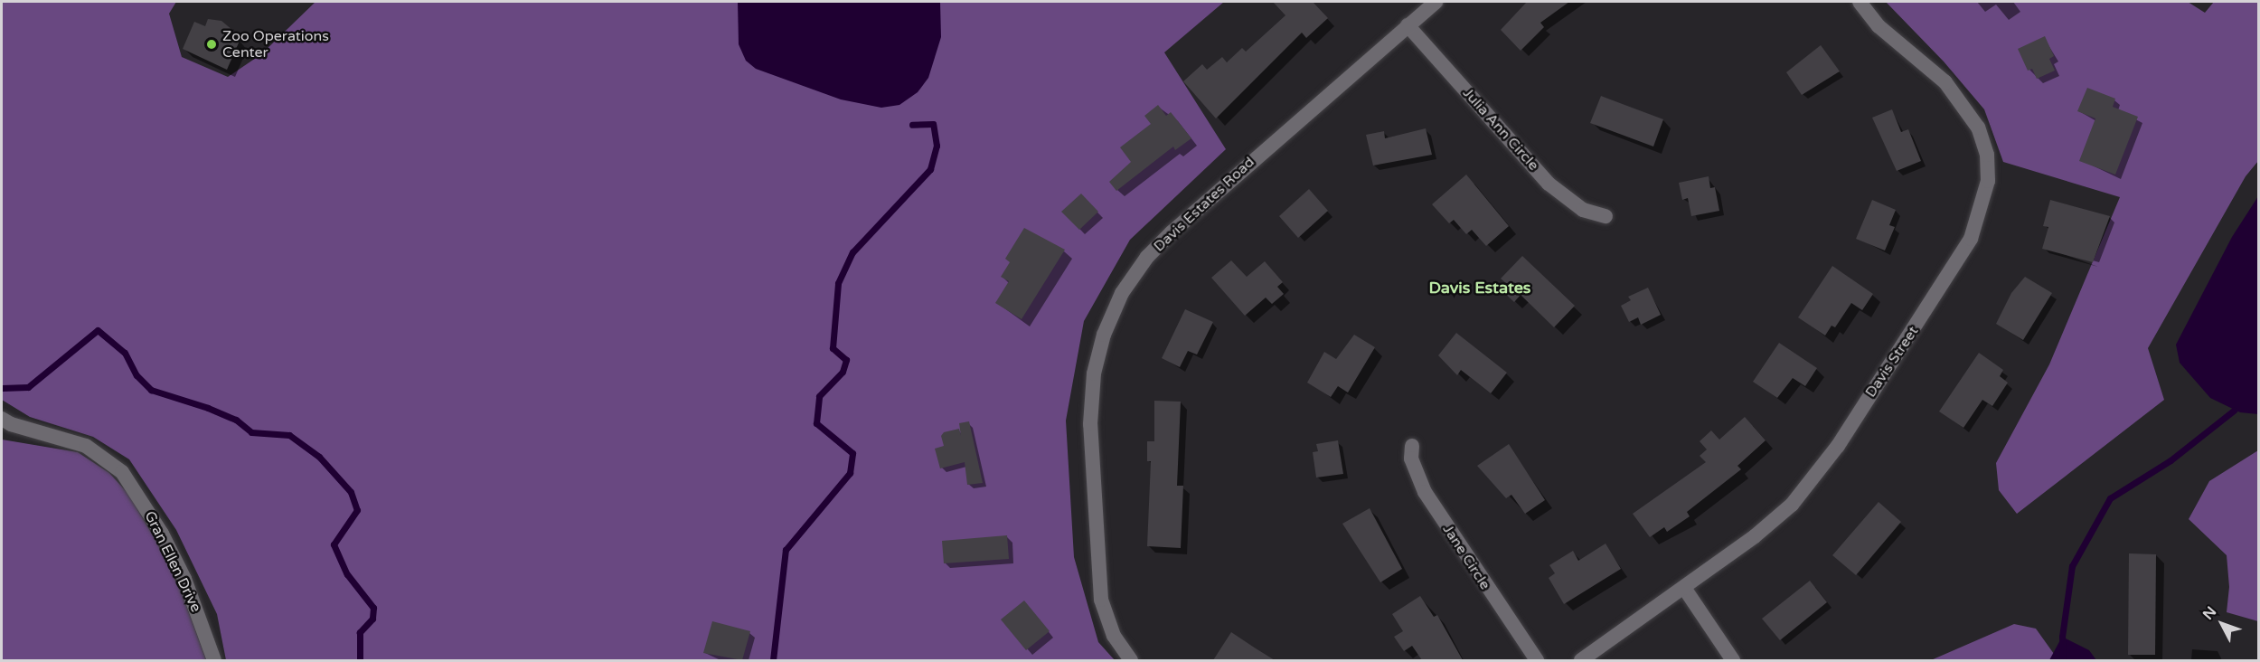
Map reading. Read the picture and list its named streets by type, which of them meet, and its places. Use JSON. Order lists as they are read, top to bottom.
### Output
{
  "streets": {
    "street": [
      "Julia Ann Circle",
      "Davis Estates Road",
      "Davis Street",
      "Jane Circle",
      "Gran Ellen Drive"
    ]
  },
  "crossings": [
    ["Julia Ann Circle", "Davis Estates Road"]
  ],
  "districts": ["Davis Estates"],
  "places": ["Zoo Operations Center"],
  "north": "top left"
}
